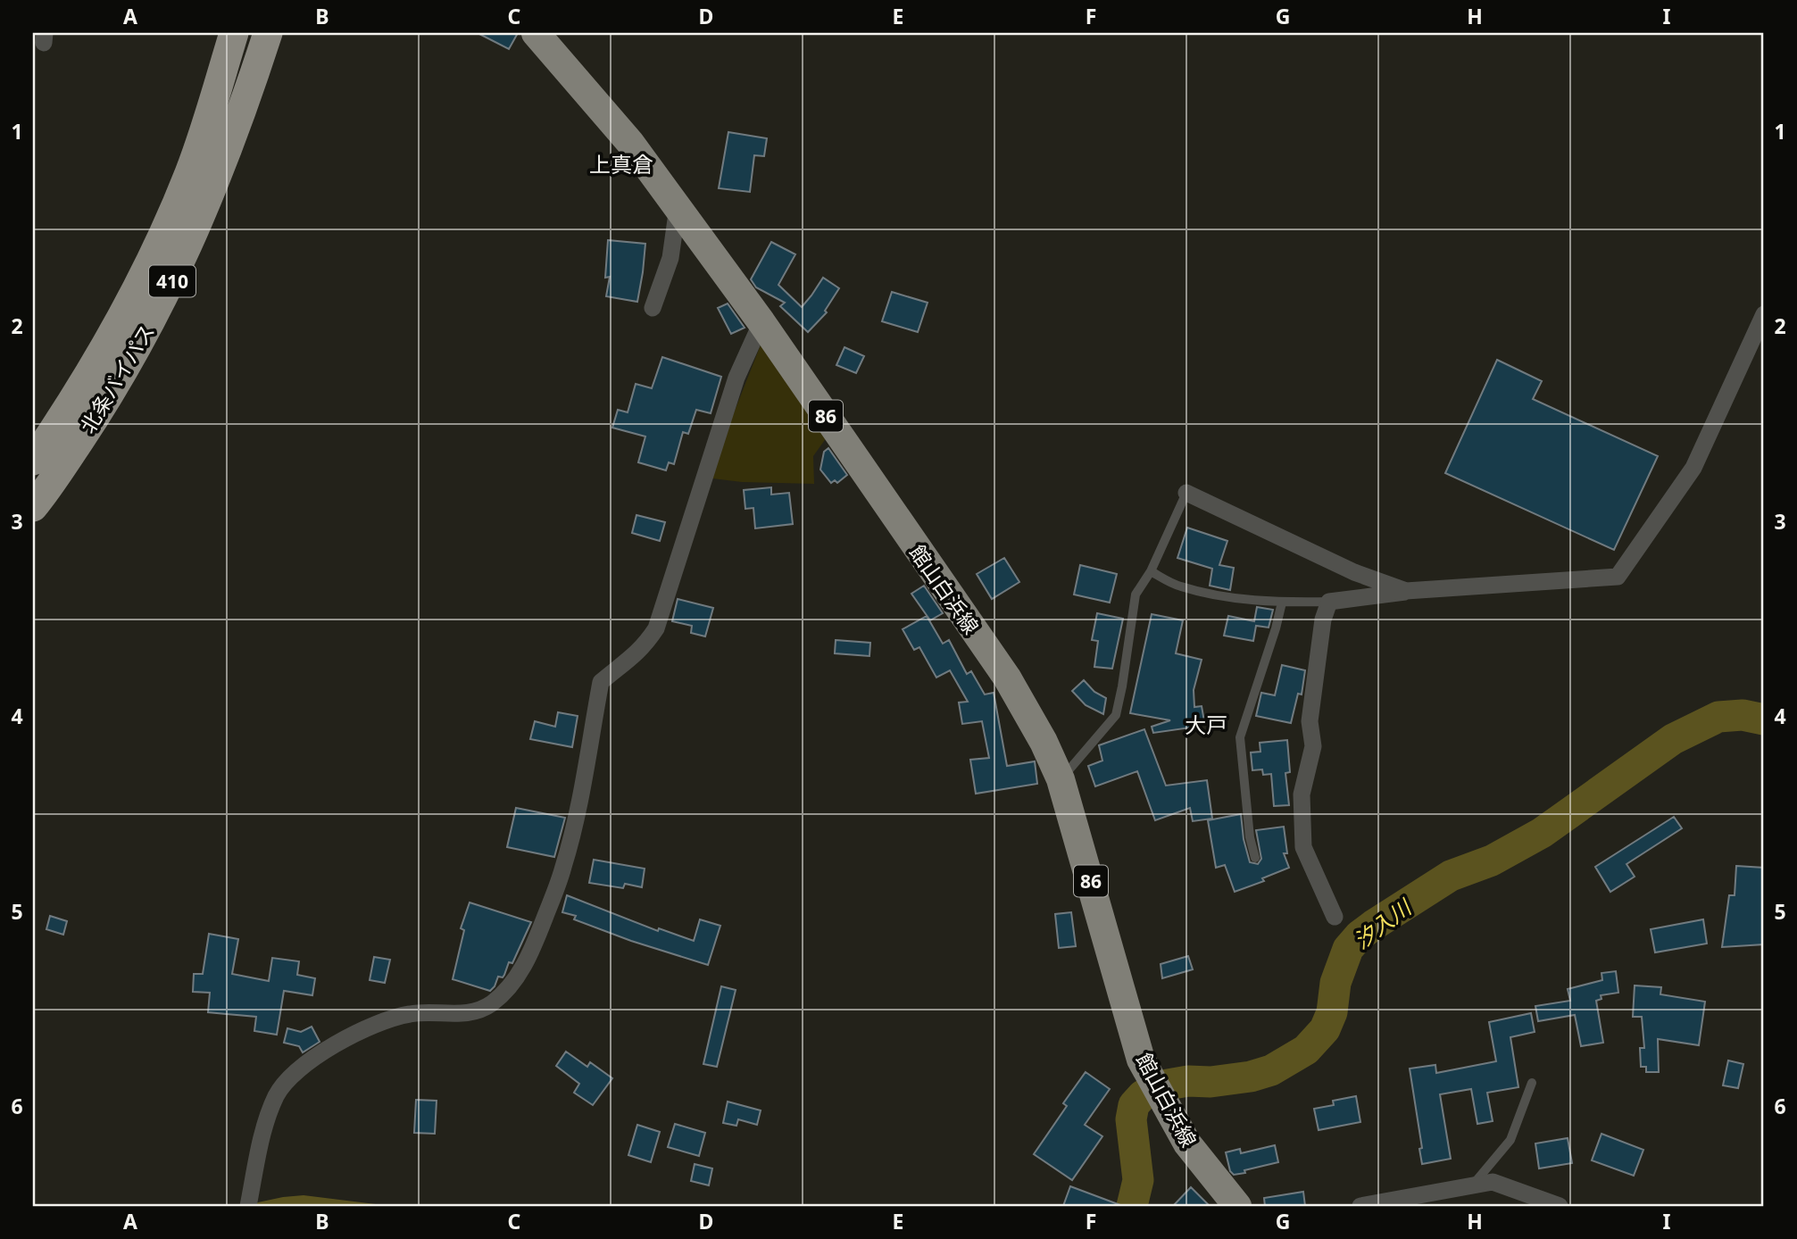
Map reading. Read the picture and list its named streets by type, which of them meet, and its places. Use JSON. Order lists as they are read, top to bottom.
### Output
{
  "streets": {
    "highway": ["410", "北条バイパス"],
    "main road": ["86", "館山白浜線"]
  },
  "districts": ["上真倉", "大戸"],
  "water": ["汐入川"],
  "grid": {
    "columns": [
      "A",
      "B",
      "C",
      "D",
      "E",
      "F",
      "G",
      "H",
      "I"
    ],
    "rows": [
      "1",
      "2",
      "3",
      "4",
      "5",
      "6"
    ]
  }
}
